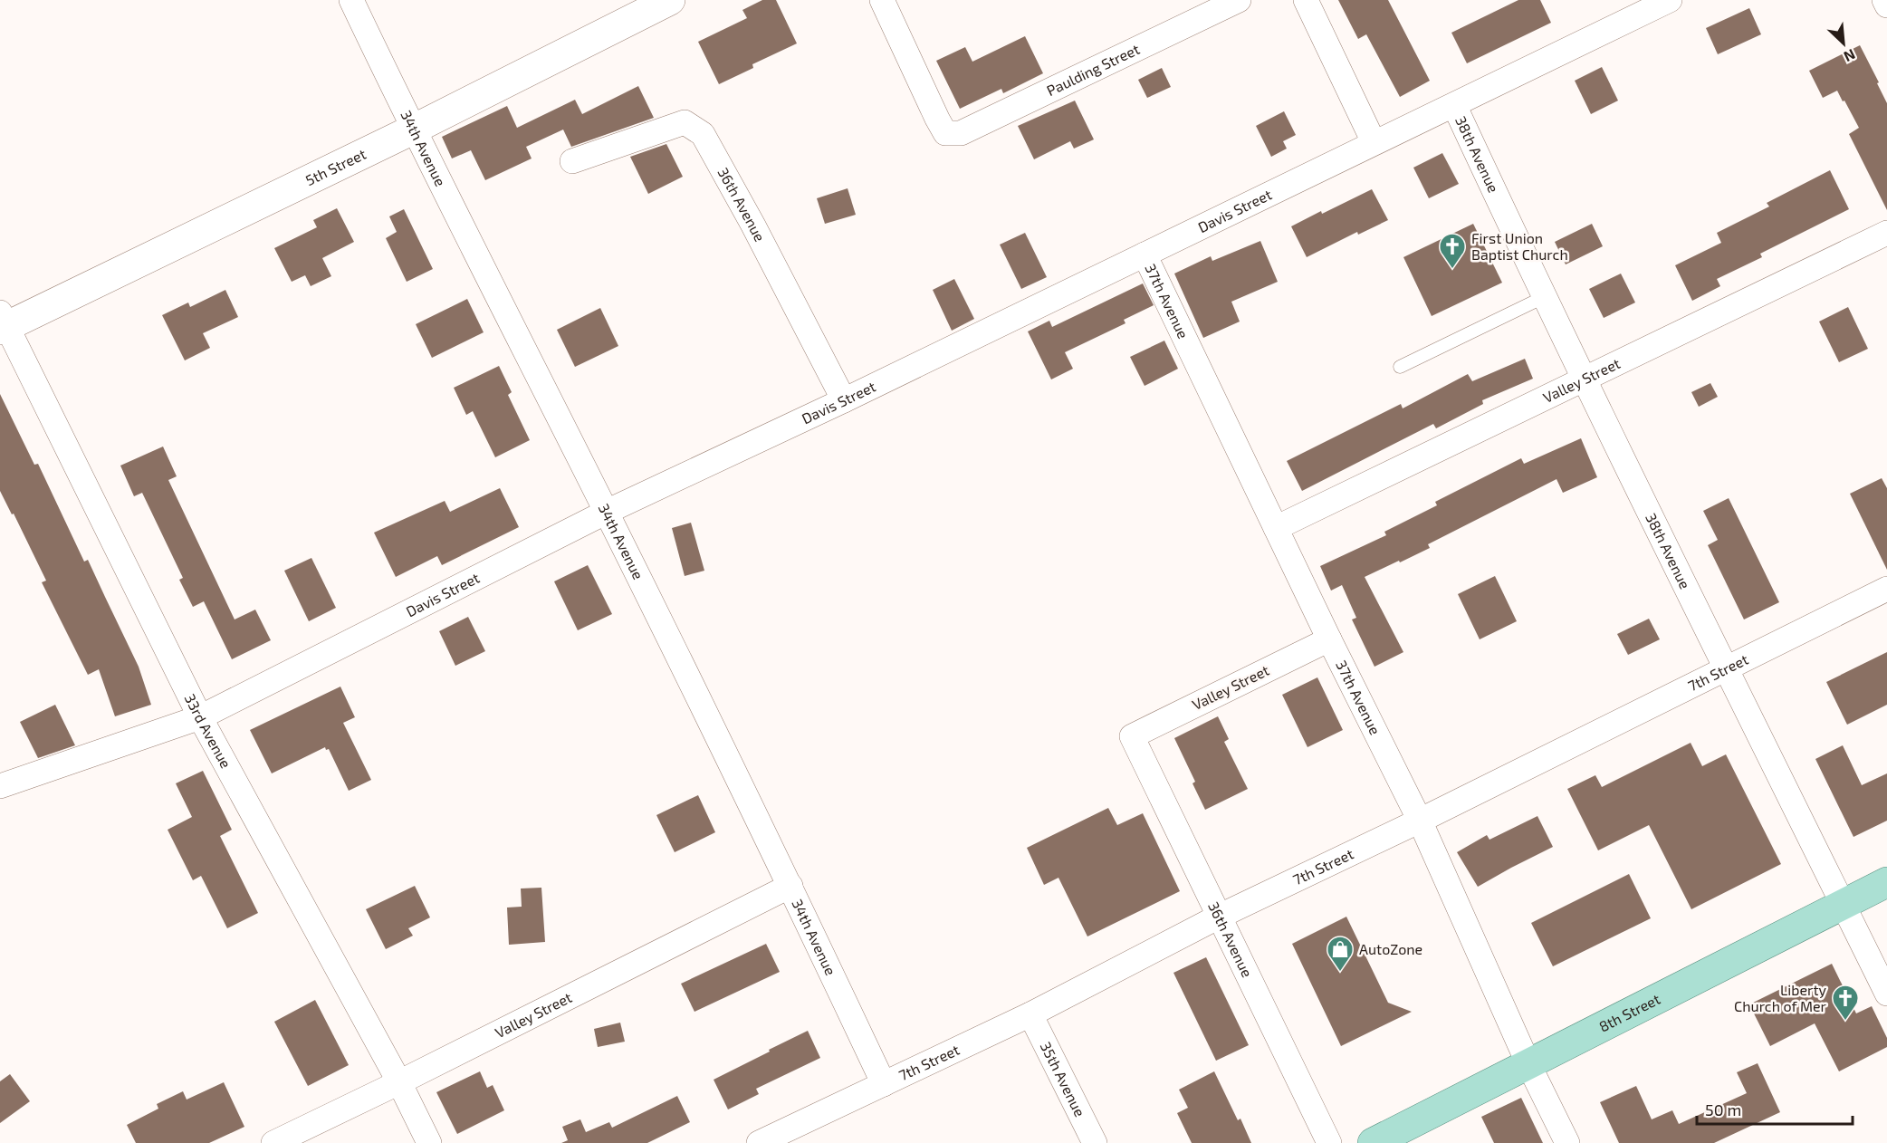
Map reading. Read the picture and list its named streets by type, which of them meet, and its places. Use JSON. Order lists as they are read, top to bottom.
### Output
{
  "streets": {
    "main road": ["8th Street"],
    "street": [
      "Paulding Street",
      "34th Avenue",
      "38th Avenue",
      "5th Street",
      "36th Avenue",
      "Davis Street",
      "37th Avenue",
      "Valley Street",
      "7th Street",
      "33rd Avenue",
      "35th Avenue"
    ]
  },
  "crossings": [
    ["34th Avenue", "5th Street"],
    ["34th Avenue", "Davis Street"],
    ["34th Avenue", "Valley Street"],
    ["34th Avenue", "7th Street"],
    ["38th Avenue", "Davis Street"],
    ["38th Avenue", "Valley Street"],
    ["38th Avenue", "7th Street"],
    ["38th Avenue", "8th Street"],
    ["5th Street", "33rd Avenue"],
    ["36th Avenue", "Davis Street"],
    ["36th Avenue", "Valley Street"],
    ["36th Avenue", "7th Street"],
    ["Davis Street", "37th Avenue"],
    ["Davis Street", "33rd Avenue"],
    ["37th Avenue", "Valley Street"],
    ["37th Avenue", "7th Street"],
    ["37th Avenue", "8th Street"],
    ["Valley Street", "33rd Avenue"],
    ["7th Street", "35th Avenue"]
  ],
  "places": {
    "church": ["First Union Baptist Church", "Liberty Church of Mer"],
    "shop": ["AutoZone"]
  },
  "scale_bar": "50 m",
  "north": "bottom right"
}
